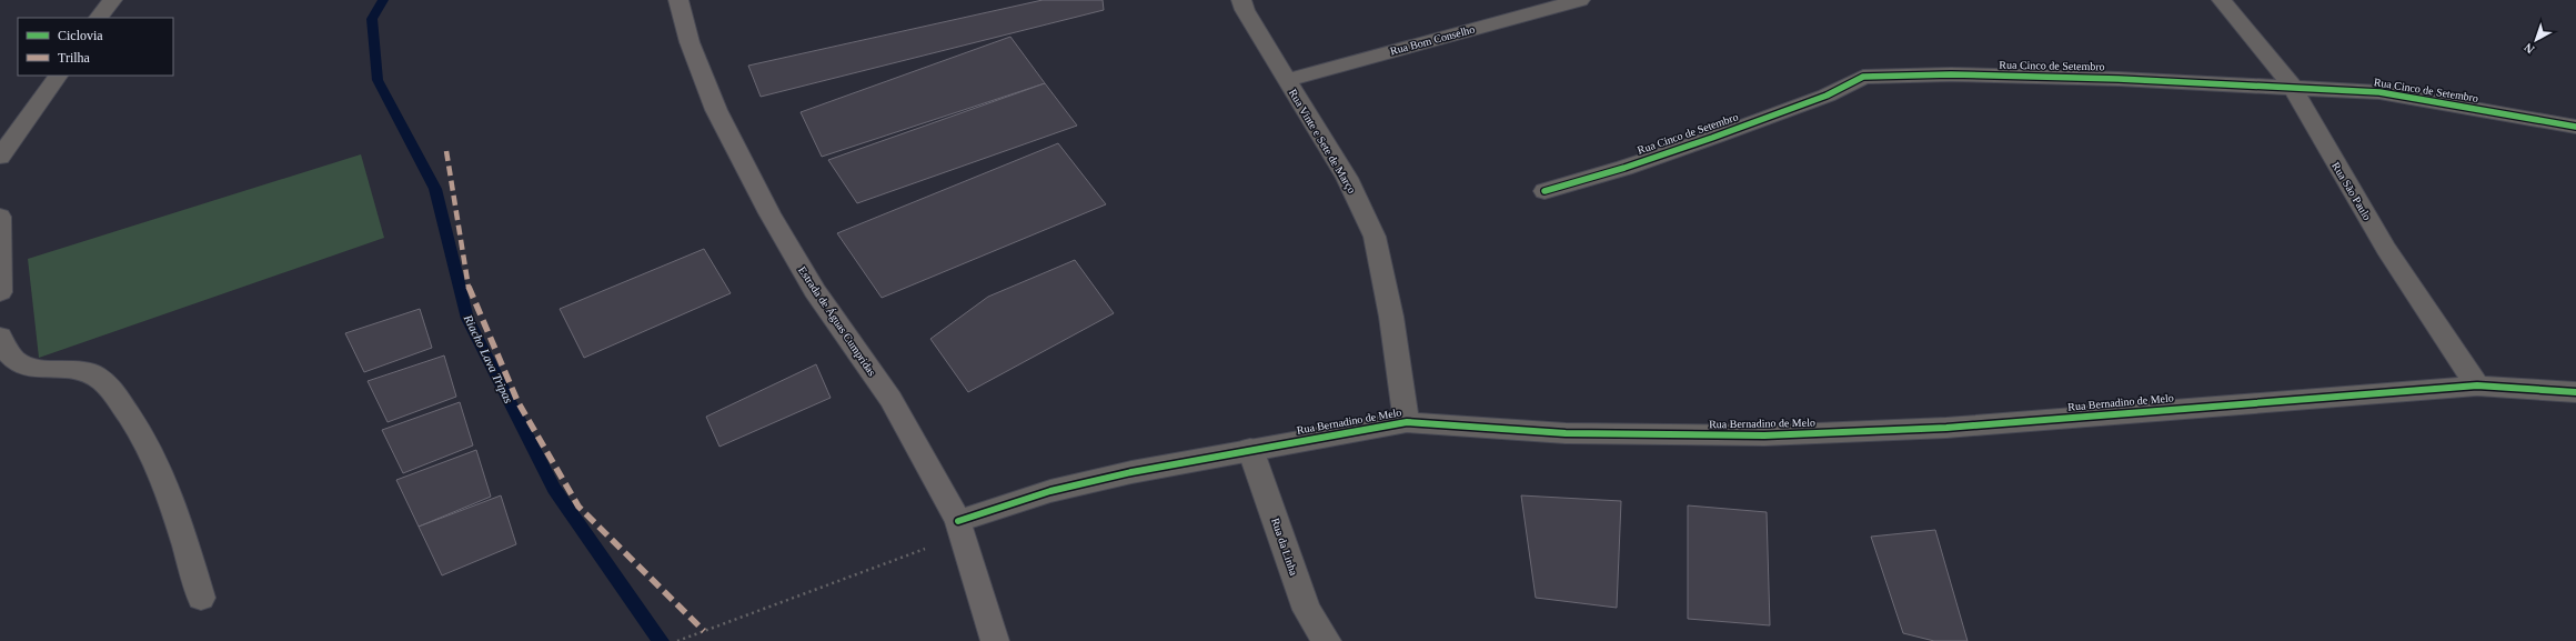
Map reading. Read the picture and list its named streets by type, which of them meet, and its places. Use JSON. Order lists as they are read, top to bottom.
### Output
{
  "streets": {
    "main road": ["Estrada de Águas Cumpridas"],
    "street": [
      "Rua Bom Conselho",
      "Rua Cinco de Setembro",
      "Rua Vinte e Sete de Março",
      "Rua São Paulo",
      "Rua Bernadino de Melo",
      "Rua da Linha"
    ]
  },
  "crossings": [
    ["Rua Bom Conselho", "Rua Vinte e Sete de Março"],
    ["Rua Cinco de Setembro", "Rua São Paulo"],
    ["Rua Vinte e Sete de Março", "Rua Bernadino de Melo"],
    ["Rua São Paulo", "Rua Bernadino de Melo"],
    ["Estrada de Águas Cumpridas", "Rua Bernadino de Melo"],
    ["Rua Bernadino de Melo", "Rua da Linha"]
  ],
  "water": ["Riacho Lava Tripas"],
  "legend": ["Ciclovia", "Trilha"],
  "north": "bottom left"
}
